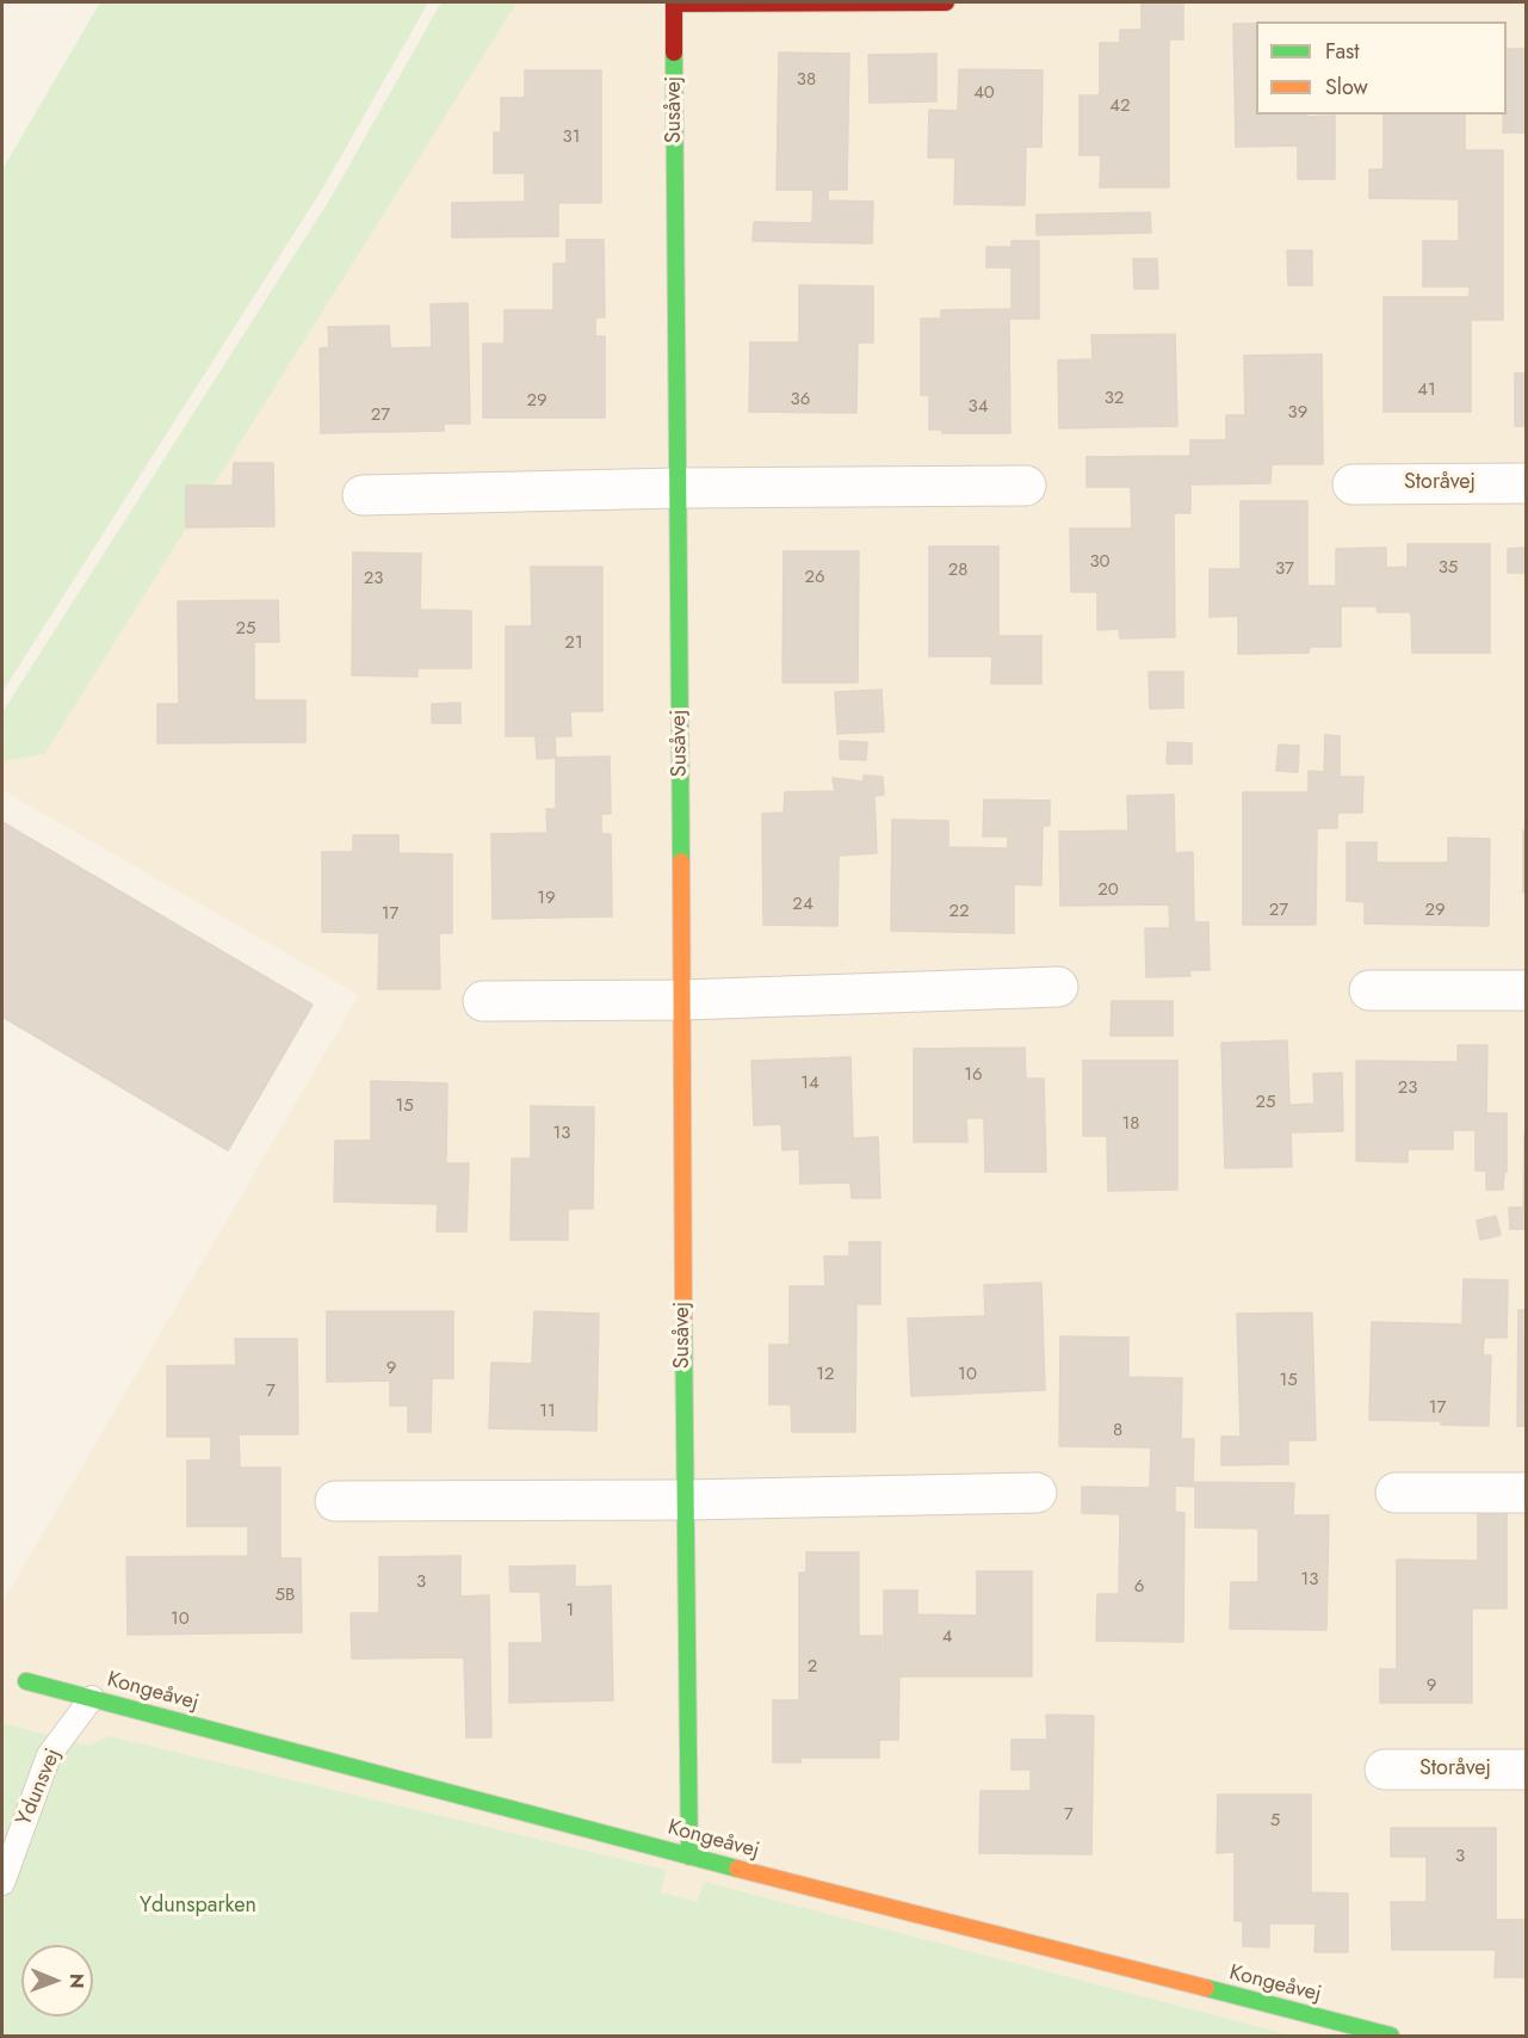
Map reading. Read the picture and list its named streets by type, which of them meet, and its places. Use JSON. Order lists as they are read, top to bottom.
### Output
{
  "streets": {
    "street": ["Susåvej", "Storåvej", "Kongeåvej"],
    "lane": ["Ydunsvej"]
  },
  "crossings": [
    ["Susåvej", "Kongeåvej"],
    ["Kongeåvej", "Ydunsvej"]
  ],
  "parks": ["Ydunsparken"],
  "house_numbers": [
    "38",
    "40",
    "42",
    "31",
    "41",
    "32",
    "36",
    "29",
    "34",
    "39",
    "27",
    "30",
    "35",
    "37",
    "28",
    "26",
    "23",
    "25",
    "21",
    "20",
    "19",
    "24",
    "27",
    "29",
    "22",
    "17",
    "16",
    "14",
    "23",
    "25",
    "15",
    "18",
    "13",
    "9",
    "12",
    "10",
    "15",
    "7",
    "17",
    "11",
    "8",
    "13",
    "3",
    "6",
    "5B",
    "1",
    "10",
    "4",
    "2",
    "9",
    "7",
    "5",
    "3"
  ],
  "legend": ["Fast", "Slow"],
  "north": "right"
}
